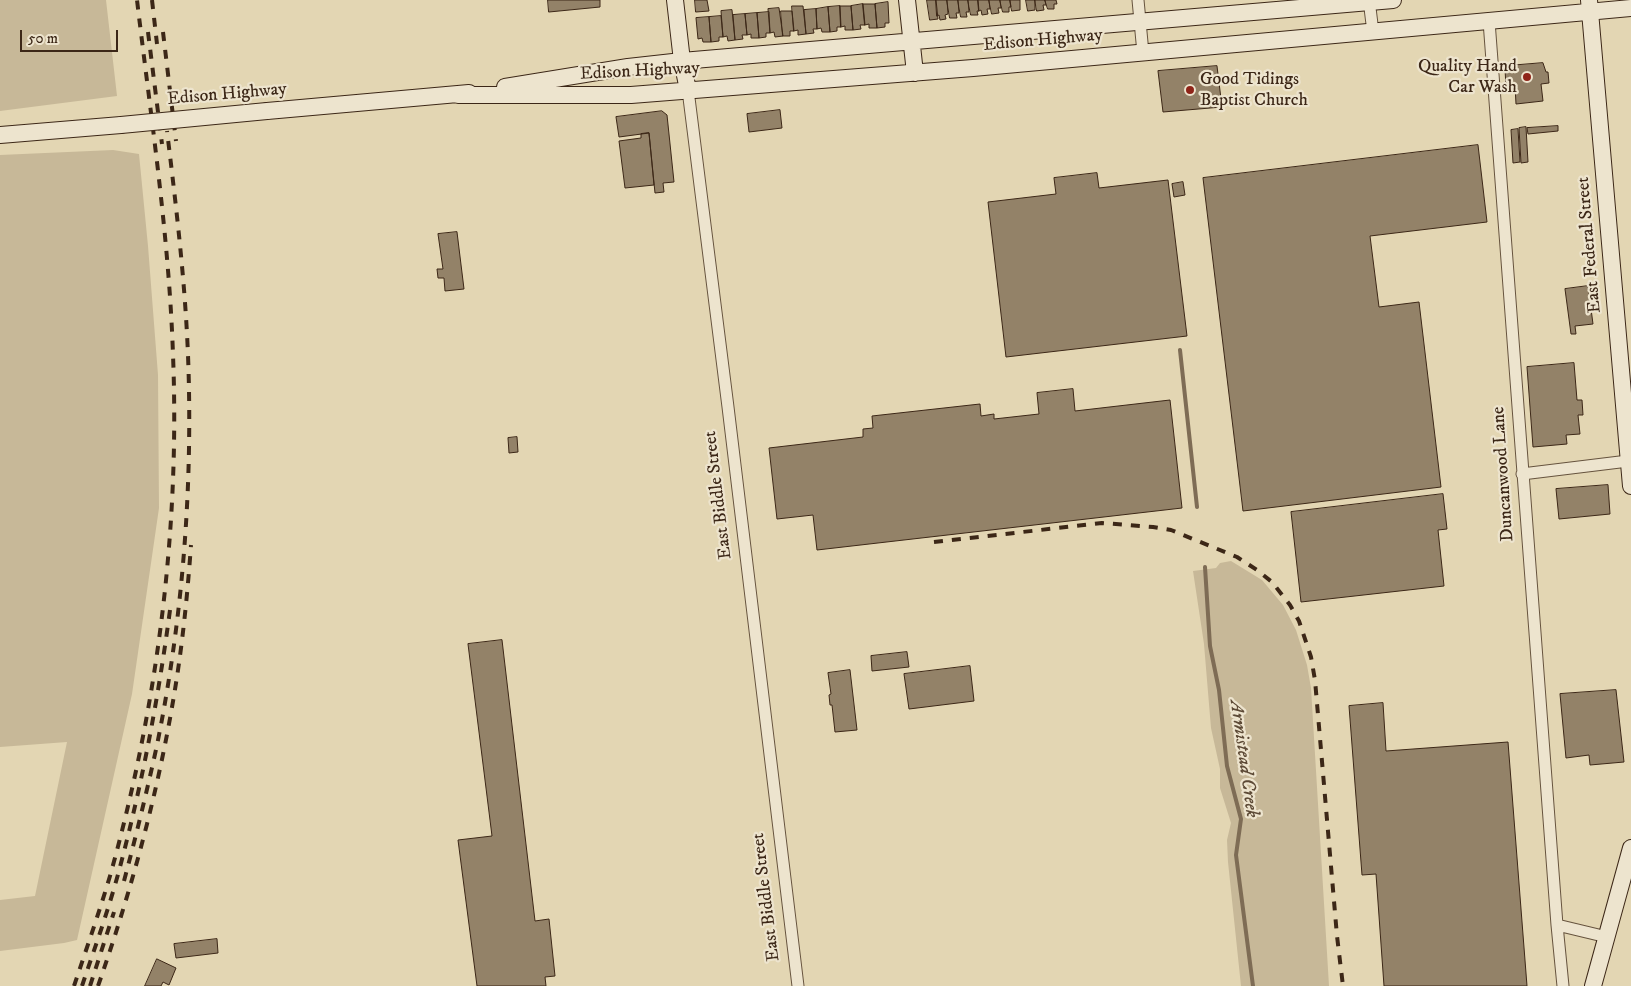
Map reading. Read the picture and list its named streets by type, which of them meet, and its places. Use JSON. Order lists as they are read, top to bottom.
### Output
{
  "streets": {
    "main road": ["Edison Highway", "East Federal Street", "East Biddle Street"],
    "street": ["Duncanwood Lane"]
  },
  "crossings": [
    ["Edison Highway", "East Federal Street"],
    ["Edison Highway", "Duncanwood Lane"],
    ["Edison Highway", "East Biddle Street"]
  ],
  "water": ["Armistead Creek"],
  "places": ["Quality Hand Car Wash", "Good Tidings Baptist Church"],
  "scale_bar": "50 m"
}
